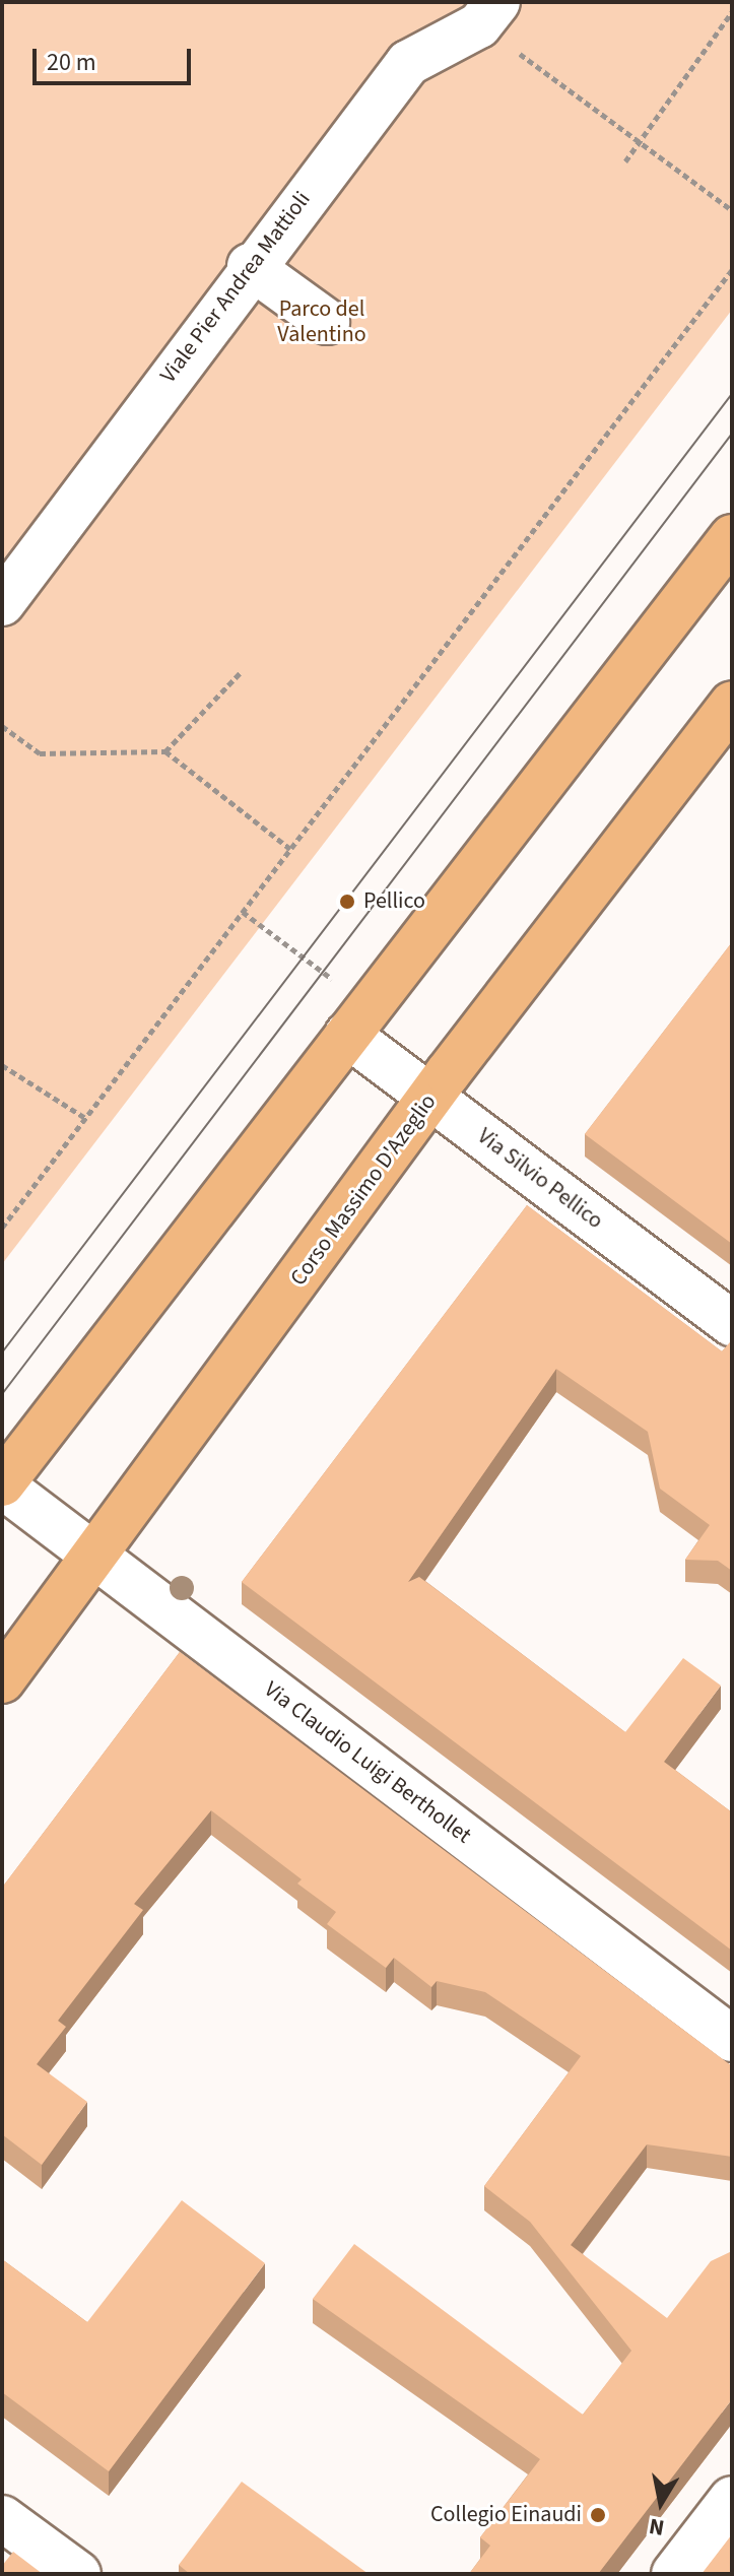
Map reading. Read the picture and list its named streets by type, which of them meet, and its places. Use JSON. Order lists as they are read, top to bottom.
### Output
{
  "streets": {
    "main road": ["Corso Massimo D'Azeglio"],
    "street": ["Viale Pier Andrea Mattioli", "Via Silvio Pellico", "Via Claudio Luigi Berthollet"]
  },
  "crossings": [
    ["Via Silvio Pellico", "Corso Massimo D'Azeglio"],
    ["Corso Massimo D'Azeglio", "Via Claudio Luigi Berthollet"]
  ],
  "parks": ["Parco del Valentino"],
  "places": ["Pellico", "Collegio Einaudi"],
  "scale_bar": "20 m",
  "north": "bottom"
}
